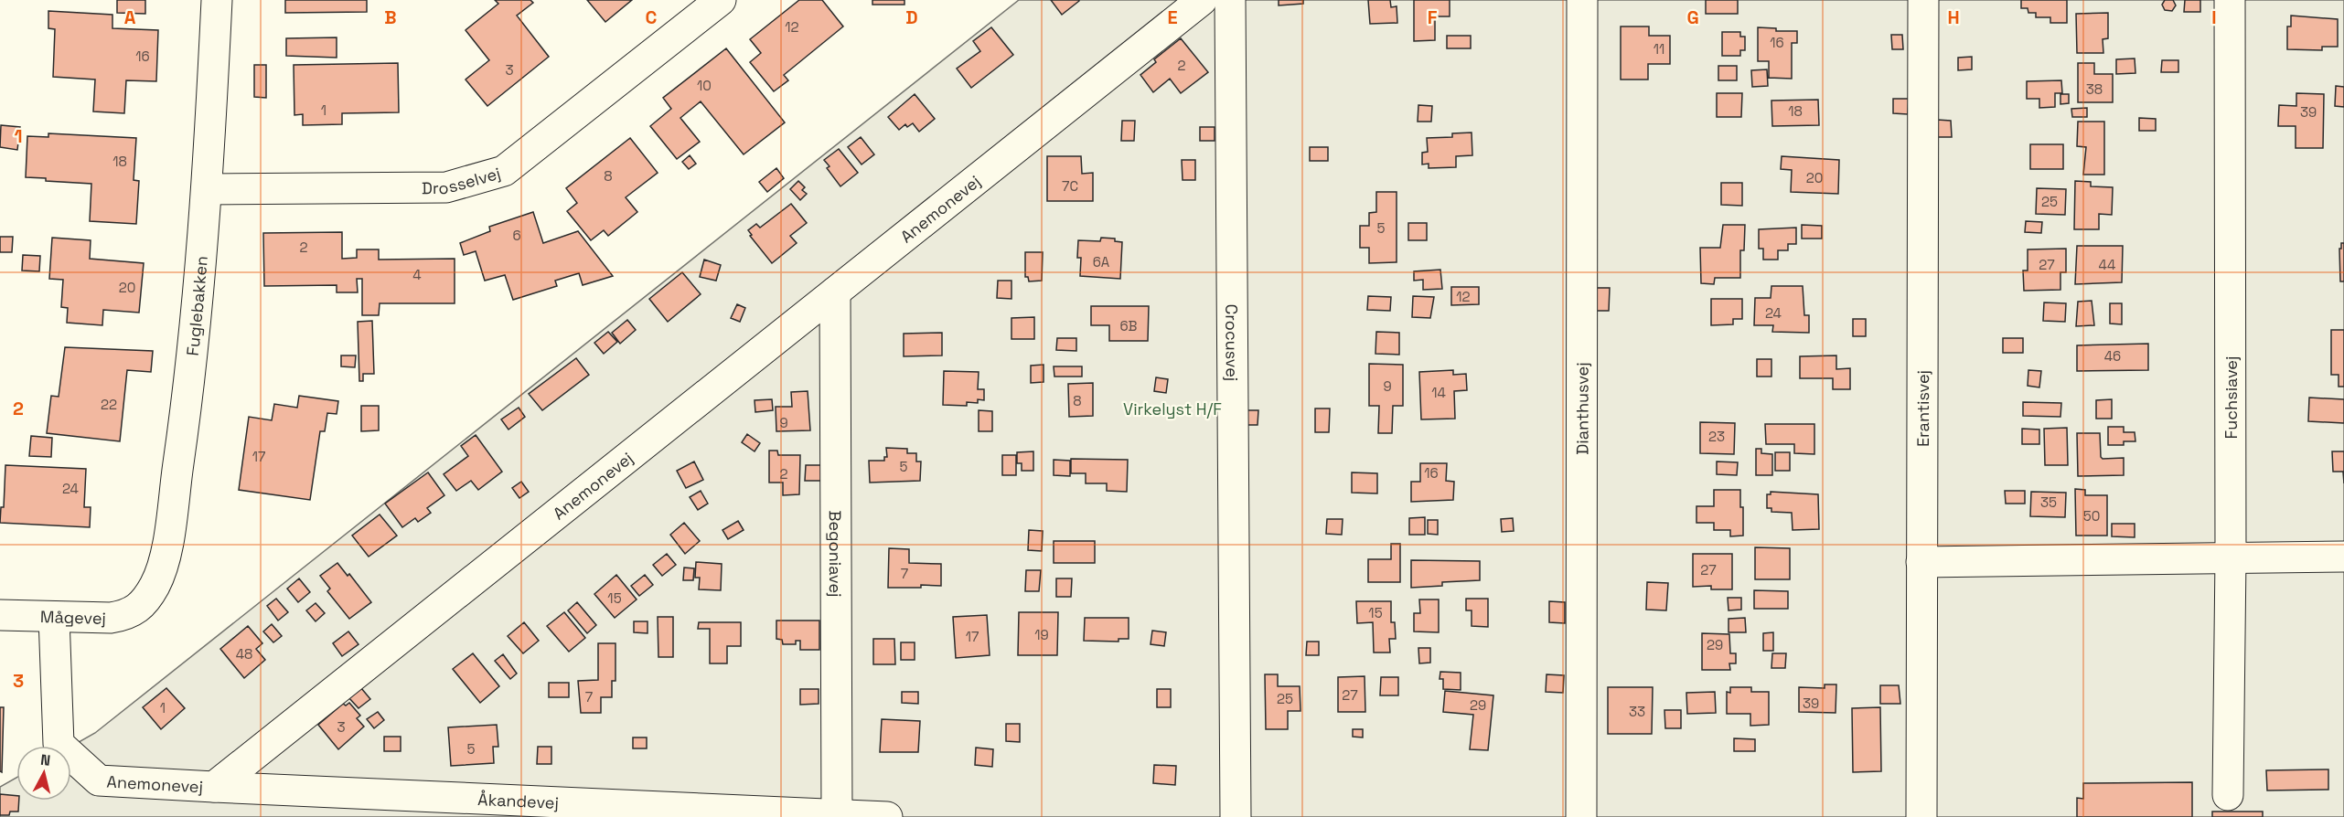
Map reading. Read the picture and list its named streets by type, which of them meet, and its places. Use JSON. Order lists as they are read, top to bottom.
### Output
{
  "streets": {
    "street": [
      "Drosselvej",
      "Anemonevej",
      "Fuglebakken",
      "Crocusvej",
      "Fuchsiavej",
      "Dianthusvej",
      "Erantisvej",
      "Begoniavej",
      "Mågevej",
      "Åkandevej"
    ]
  },
  "crossings": [
    ["Drosselvej", "Fuglebakken"],
    ["Anemonevej", "Begoniavej"],
    ["Anemonevej", "Mågevej"],
    ["Anemonevej", "Åkandevej"],
    ["Fuglebakken", "Mågevej"],
    ["Begoniavej", "Åkandevej"]
  ],
  "parks": ["Virkelyst H/F"],
  "house_numbers": [
    "12",
    "16",
    "11",
    "16",
    "2",
    "3",
    "10",
    "38",
    "1",
    "18",
    "39",
    "18",
    "8",
    "20",
    "7C",
    "25",
    "5",
    "6",
    "2",
    "6A",
    "27",
    "44",
    "4",
    "20",
    "12",
    "24",
    "6B",
    "46",
    "9",
    "14",
    "8",
    "22",
    "9",
    "23",
    "17",
    "5",
    "16",
    "2",
    "24",
    "35",
    "50",
    "27",
    "7",
    "15",
    "15",
    "19",
    "17",
    "29",
    "48",
    "27",
    "7",
    "25",
    "39",
    "29",
    "1",
    "33",
    "3",
    "5"
  ],
  "north": "top",
  "grid": {
    "columns": [
      "A",
      "B",
      "C",
      "D",
      "E",
      "F",
      "G",
      "H",
      "I"
    ],
    "rows": ["1", "2", "3"]
  }
}
